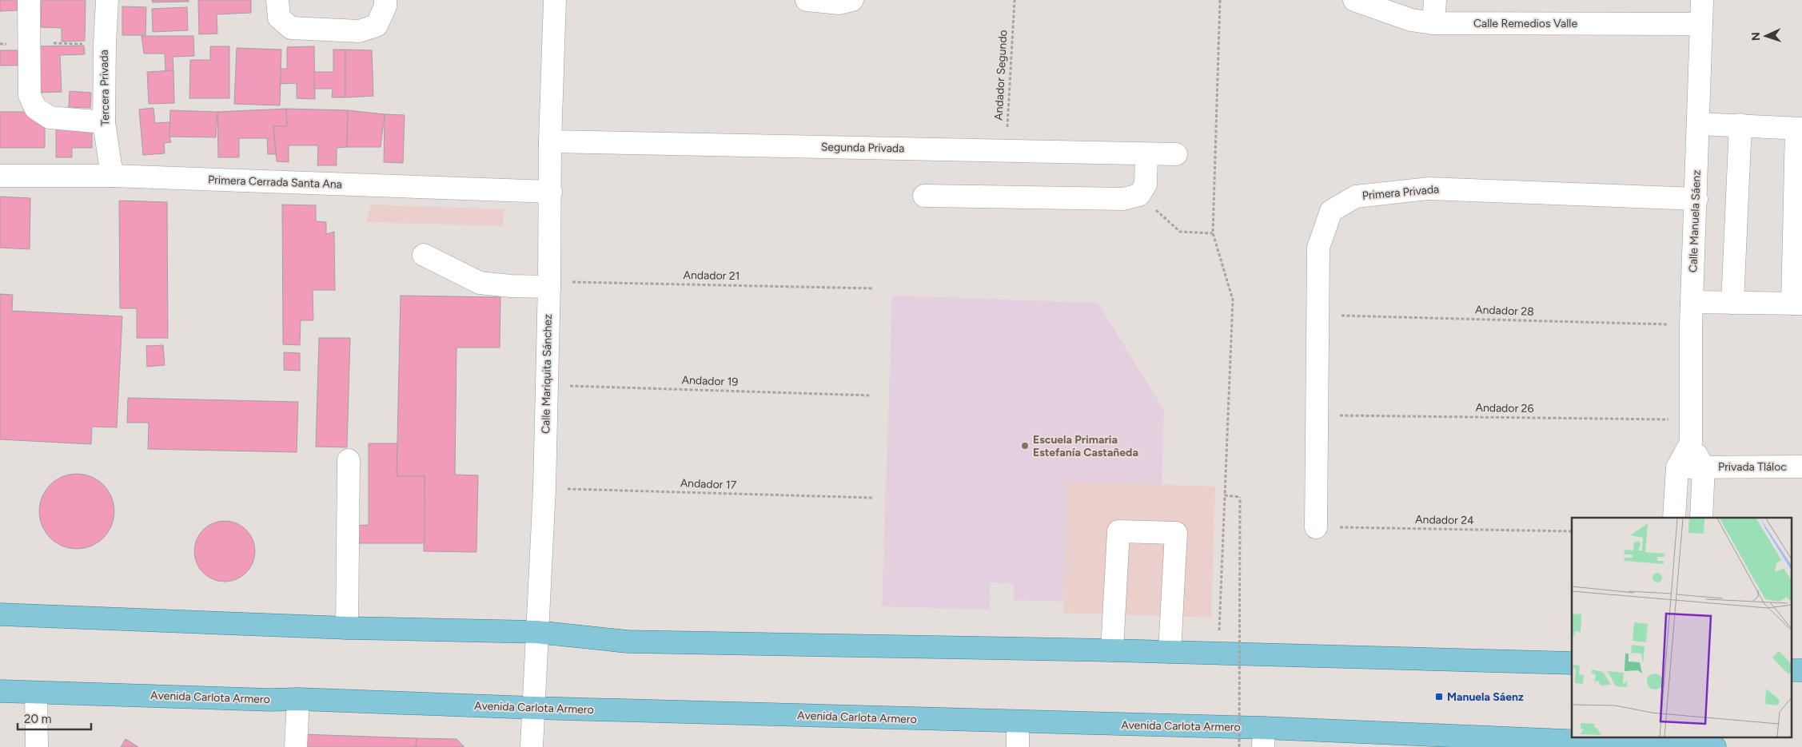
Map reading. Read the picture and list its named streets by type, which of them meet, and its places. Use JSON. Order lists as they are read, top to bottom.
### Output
{
  "streets": {
    "main road": ["Avenida Carlota Armero"],
    "street": [
      "Calle Remedios Valle",
      "Tercera Privada",
      "Segunda Privada",
      "Primera Cerrada Santa Ana",
      "Primera Privada",
      "Calle Manuela Sáenz",
      "Calle Mariquita Sánchez",
      "Privada Tláloc"
    ],
    "path": [
      "Andador Segundo",
      "Andador 21",
      "Andador 28",
      "Andador 19",
      "Andador 26",
      "Andador 17",
      "Andador 24"
    ]
  },
  "crossings": [
    ["Calle Remedios Valle", "Calle Manuela Sáenz"],
    ["Andador Segundo", "Segunda Privada"],
    ["Tercera Privada", "Primera Cerrada Santa Ana"],
    ["Segunda Privada", "Calle Mariquita Sánchez"],
    ["Primera Cerrada Santa Ana", "Calle Mariquita Sánchez"],
    ["Primera Privada", "Calle Manuela Sáenz"],
    ["Primera Privada", "Andador 28"],
    ["Primera Privada", "Andador 26"],
    ["Primera Privada", "Andador 24"],
    ["Calle Manuela Sáenz", "Andador 28"],
    ["Calle Manuela Sáenz", "Andador 26"],
    ["Calle Manuela Sáenz", "Privada Tláloc"],
    ["Andador 21", "Calle Mariquita Sánchez"],
    ["Calle Mariquita Sánchez", "Andador 19"],
    ["Calle Mariquita Sánchez", "Andador 17"],
    ["Calle Mariquita Sánchez", "Avenida Carlota Armero"]
  ],
  "places": {
    "other": ["Escuela Primaria Estefanía Castañeda"],
    "transit": ["Manuela Sáenz"]
  },
  "scale_bar": "20 m",
  "north": "left"
}
